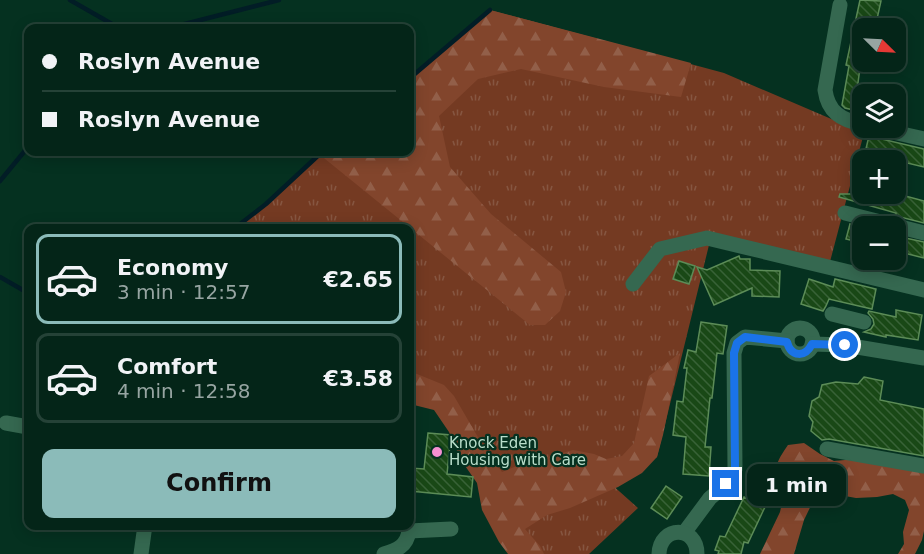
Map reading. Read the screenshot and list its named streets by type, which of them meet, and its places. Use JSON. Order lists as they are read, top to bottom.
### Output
{
  "places": ["Knock Eden Housing with Care"],
  "north": "bottom right",
  "page": {
    "map_buttons": ["+", "−"],
    "banner": ["Roslyn Avenue", "Roslyn Avenue"],
    "list": [
      {
        "name": "Economy",
        "note": "3 min · 12:57",
        "value": "€2.65"
      },
      {
        "name": "Comfort",
        "note": "4 min · 12:58",
        "value": "€3.58"
      }
    ],
    "buttons": "Confirm",
    "bubble": "1 min"
  }
}
